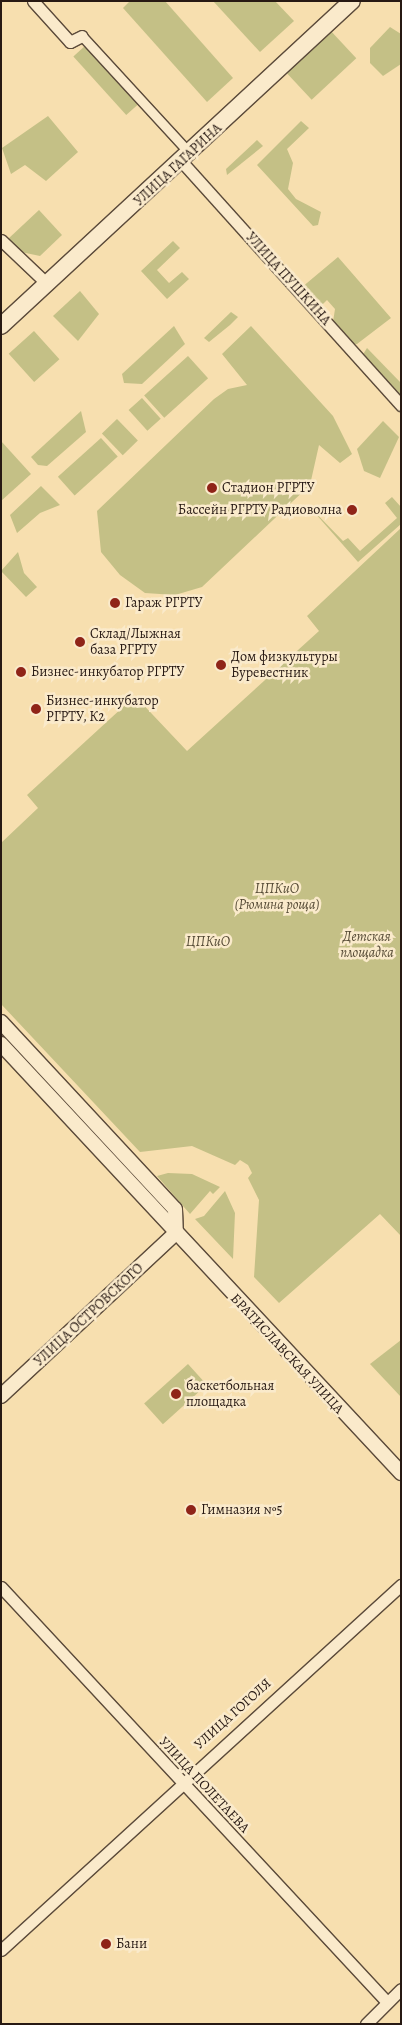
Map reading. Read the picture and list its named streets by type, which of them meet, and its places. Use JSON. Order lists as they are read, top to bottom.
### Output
{
  "streets": {
    "main road": ["УЛИЦА ГАГАРИНА"],
    "street": [
      "УЛИЦА ПУШКИНА",
      "УЛИЦА ОСТРОВСКОГО",
      "БРАТИСЛАВСКАЯ УЛИЦА",
      "УЛИЦА ГОГОЛЯ",
      "УЛИЦА ПОЛЕТАЕВА"
    ]
  },
  "crossings": [
    ["УЛИЦА ГАГАРИНА", "УЛИЦА ПУШКИНА"],
    ["УЛИЦА ОСТРОВСКОГО", "БРАТИСЛАВСКАЯ УЛИЦА"],
    ["УЛИЦА ГОГОЛЯ", "УЛИЦА ПОЛЕТАЕВА"]
  ],
  "parks": ["ЦПКиО (Рюмина роща)", "Детская площадка", "ЦПКиО"],
  "places": [
    "Стадион РГРТУ",
    "Бассейн РГРТУ Радиоволна",
    "Гараж РГРТУ",
    "Склад/Лыжная база РГРТУ",
    "Дом физкультуры Буревестник",
    "Бизнес-инкубатор РГРТУ",
    "Бизнес-инкубатор РГРТУ, К2",
    "баскетбольная площадка",
    "Гимназия №5",
    "Бани"
  ]
}
